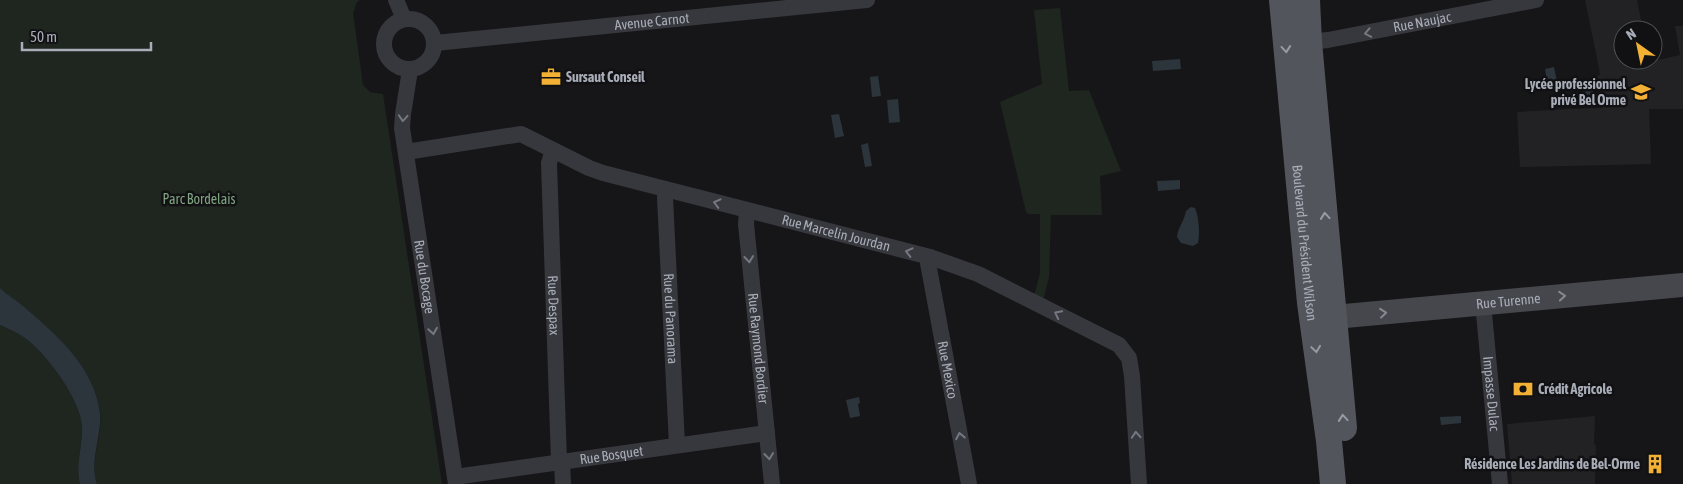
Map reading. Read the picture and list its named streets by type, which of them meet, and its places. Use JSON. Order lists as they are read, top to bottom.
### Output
{
  "streets": {
    "main road": ["Boulevard du Président Wilson"],
    "street": [
      "Avenue Carnot",
      "Rue Naujac",
      "Rue Marcelin Jourdan",
      "Rue du Bocage",
      "Rue Turenne",
      "Rue Despax",
      "Rue du Panorama",
      "Rue Raymond Bordier",
      "Rue Mexico",
      "Impasse Dulac",
      "Rue Bosquet"
    ]
  },
  "crossings": [
    ["Avenue Carnot", "Rue du Bocage"],
    ["Rue Naujac", "Boulevard du Président Wilson"],
    ["Rue Marcelin Jourdan", "Rue du Bocage"],
    ["Rue Marcelin Jourdan", "Rue Despax"],
    ["Rue Marcelin Jourdan", "Rue du Panorama"],
    ["Rue Marcelin Jourdan", "Rue Raymond Bordier"],
    ["Rue Marcelin Jourdan", "Rue Mexico"],
    ["Boulevard du Président Wilson", "Rue Turenne"],
    ["Rue du Bocage", "Rue Bosquet"],
    ["Rue Turenne", "Impasse Dulac"],
    ["Rue Despax", "Rue Bosquet"],
    ["Rue du Panorama", "Rue Bosquet"],
    ["Rue Raymond Bordier", "Rue Bosquet"]
  ],
  "one_way": [
    "Rue Naujac",
    "Rue Marcelin Jourdan",
    "Rue du Bocage",
    "Rue Turenne",
    "Rue Raymond Bordier",
    "Rue Mexico"
  ],
  "parks": ["Parc Bordelais"],
  "places": {
    "office": ["Sursaut Conseil"],
    "school or university": ["Lycée professionnel privé Bel Orme"],
    "bank": ["Crédit Agricole"],
    "building": ["Résidence Les Jardins de Bel-Orme"]
  },
  "scale_bar": "50 m",
  "north": "top left"
}
